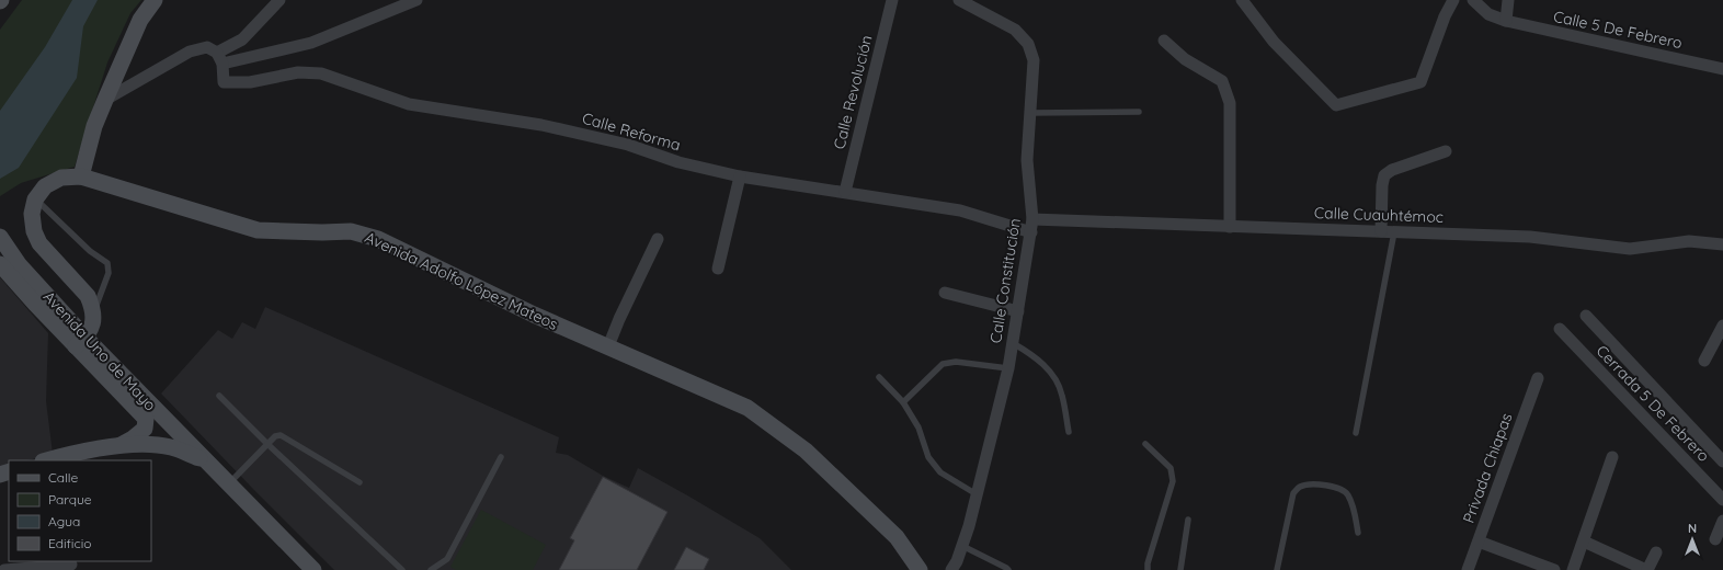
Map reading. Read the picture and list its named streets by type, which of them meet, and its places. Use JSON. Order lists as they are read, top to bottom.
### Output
{
  "streets": {
    "street": [
      "Calle 5 De Febrero",
      "Calle Revolución",
      "Calle Reforma",
      "Calle Cuauhtémoc",
      "Avenida Adolfo López Mateos",
      "Calle Constitución",
      "Avenida Uno de Mayo",
      "Cerrada 5 De Febrero",
      "Privada Chiapas"
    ]
  },
  "crossings": [
    ["Calle Revolución", "Calle Reforma"],
    ["Calle Reforma", "Calle Constitución"],
    ["Calle Cuauhtémoc", "Calle Constitución"]
  ],
  "legend": [
    "Calle",
    "Parque",
    "Agua",
    "Edificio"
  ],
  "north": "top"
}
